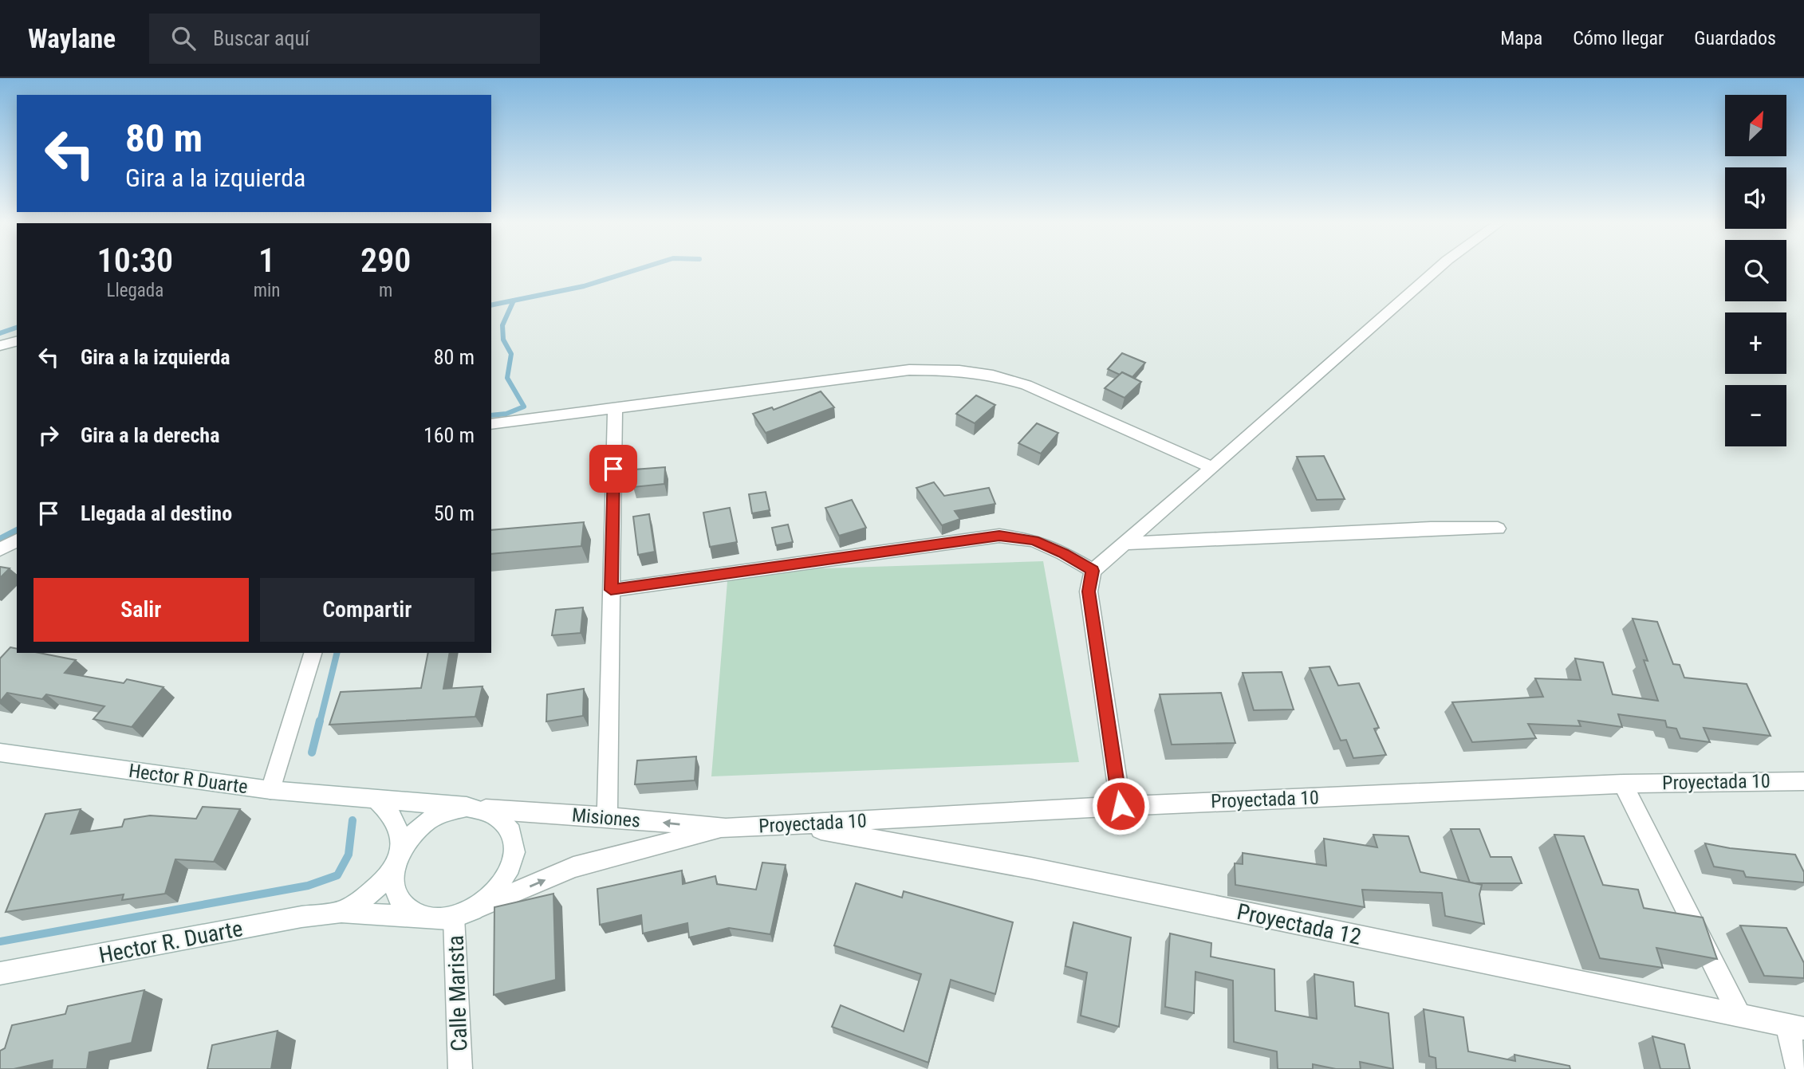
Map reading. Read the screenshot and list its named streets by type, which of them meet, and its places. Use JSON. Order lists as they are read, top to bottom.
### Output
{
  "streets": {
    "street": [
      "Hector R Duarte",
      "Proyectada 10",
      "Misiones",
      "Proyectada 12",
      "Hector R. Duarte",
      "Calle Marista"
    ]
  },
  "crossings": [
    ["Hector R Duarte", "Misiones"],
    ["Proyectada 10", "Misiones"],
    ["Proyectada 10", "Proyectada 12"],
    ["Misiones", "Calle Marista"]
  ],
  "north": "top right",
  "page": {
    "header": "Waylane",
    "search": "Buscar aquí",
    "nav": ["Mapa", "Cómo llegar", "Guardados"],
    "map_buttons": ["+", "−"],
    "turn": ["80 m", "Gira a la izquierda"],
    "eta": [
      "10:30",
      "Llegada",
      "1",
      "min",
      "290",
      "m"
    ],
    "list": [
      {
        "name": "Gira a la izquierda",
        "value": "80 m"
      },
      {
        "name": "Gira a la derecha",
        "value": "160 m"
      },
      {
        "name": "Llegada al destino",
        "value": "50 m"
      }
    ],
    "buttons": ["Salir", "Compartir"]
  }
}
